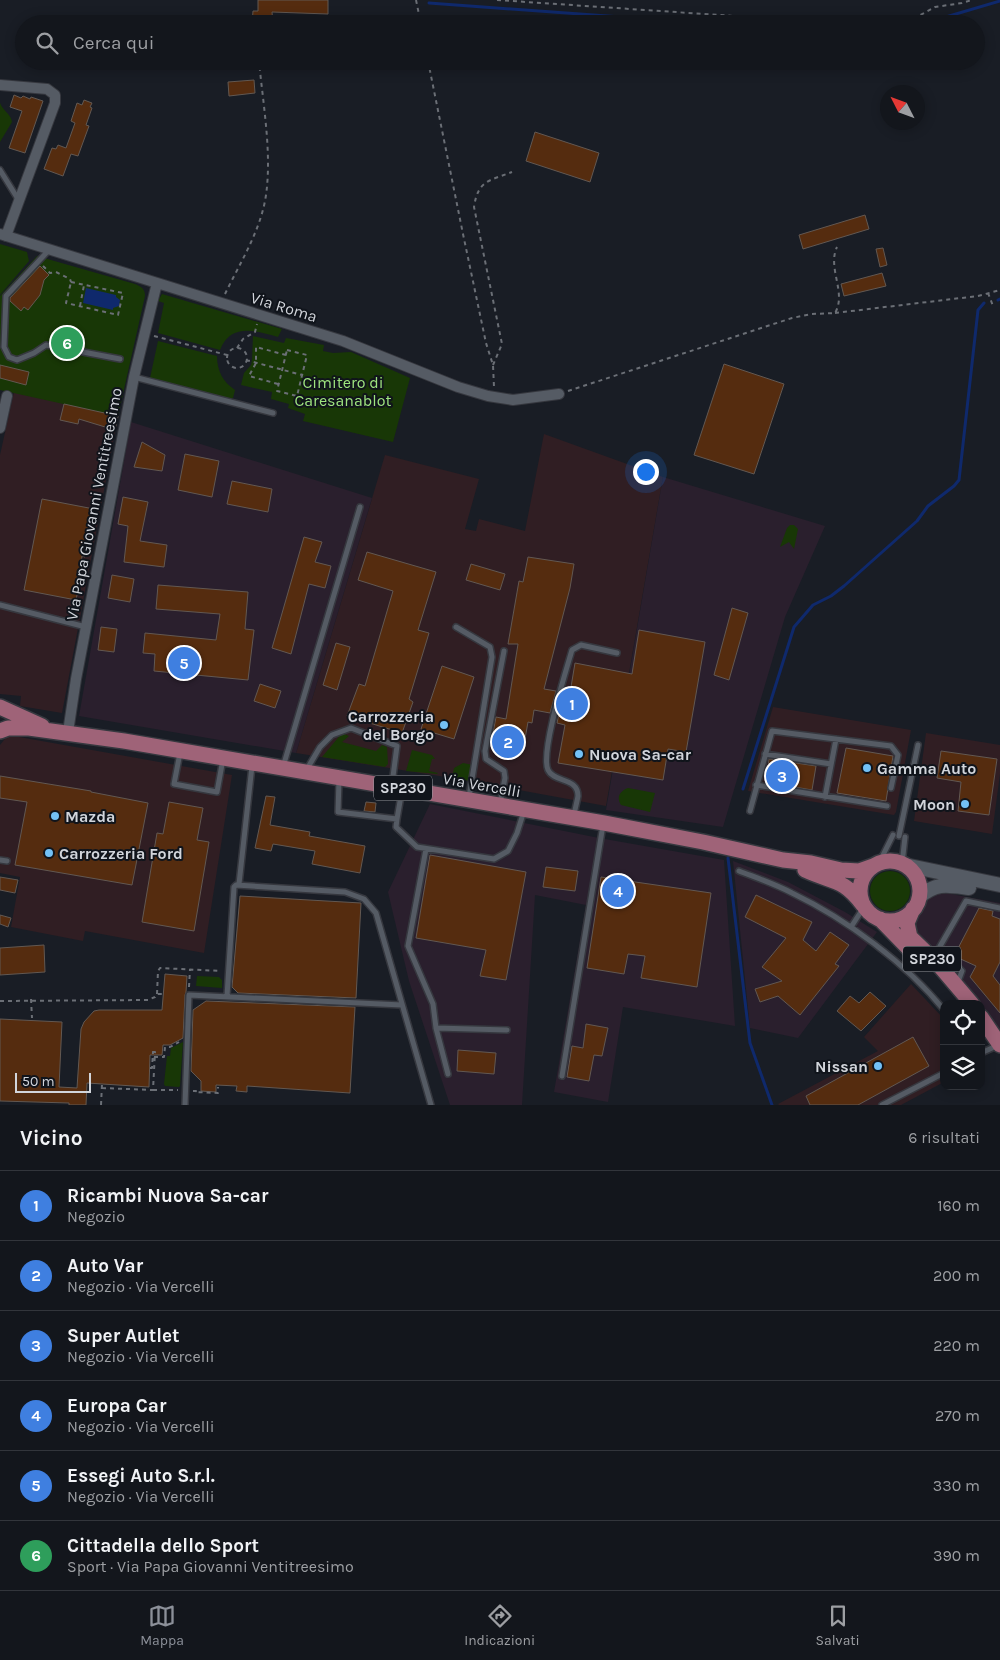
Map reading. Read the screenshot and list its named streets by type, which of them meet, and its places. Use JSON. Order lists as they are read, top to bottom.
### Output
{
  "streets": {
    "main road": ["Via Vercelli", "SP230"],
    "street": ["Via Roma", "Via Papa Giovanni Ventitreesimo"]
  },
  "crossings": [
    ["Via Roma", "Via Papa Giovanni Ventitreesimo"],
    ["Via Papa Giovanni Ventitreesimo", "Via Vercelli"],
    ["Via Vercelli", "SP230"]
  ],
  "parks": ["Cimitero di Caresanablot"],
  "places": [
    "Carrozzeria del Borgo",
    "Nuova Sa-car",
    "Gamma Auto",
    "Moon",
    "Mazda",
    "Carrozzeria Ford",
    "Nissan"
  ],
  "scale_bar": "50 m",
  "north": "top left",
  "page": {
    "search": "Cerca qui",
    "pins": [
      "6",
      "5",
      "1",
      "2",
      "3",
      "4"
    ],
    "scale": "50 m",
    "heading": ["Vicino", "6 risultati"],
    "list": [
      {
        "mark": "1",
        "name": "Ricambi Nuova Sa-car",
        "note": "Negozio",
        "value": "160 m"
      },
      {
        "mark": "2",
        "name": "Auto Var",
        "note": "Negozio · Via Vercelli",
        "value": "200 m"
      },
      {
        "mark": "3",
        "name": "Super Autlet",
        "note": "Negozio · Via Vercelli",
        "value": "220 m"
      },
      {
        "mark": "4",
        "name": "Europa Car",
        "note": "Negozio · Via Vercelli",
        "value": "270 m"
      },
      {
        "mark": "5",
        "name": "Essegi Auto S.r.l.",
        "note": "Negozio · Via Vercelli",
        "value": "330 m"
      },
      {
        "mark": "6",
        "name": "Cittadella dello Sport",
        "note": "Sport · Via Papa Giovanni Ventitreesimo",
        "value": "390 m"
      }
    ],
    "nav": ["Mappa", "Indicazioni", "Salvati"]
  }
}
